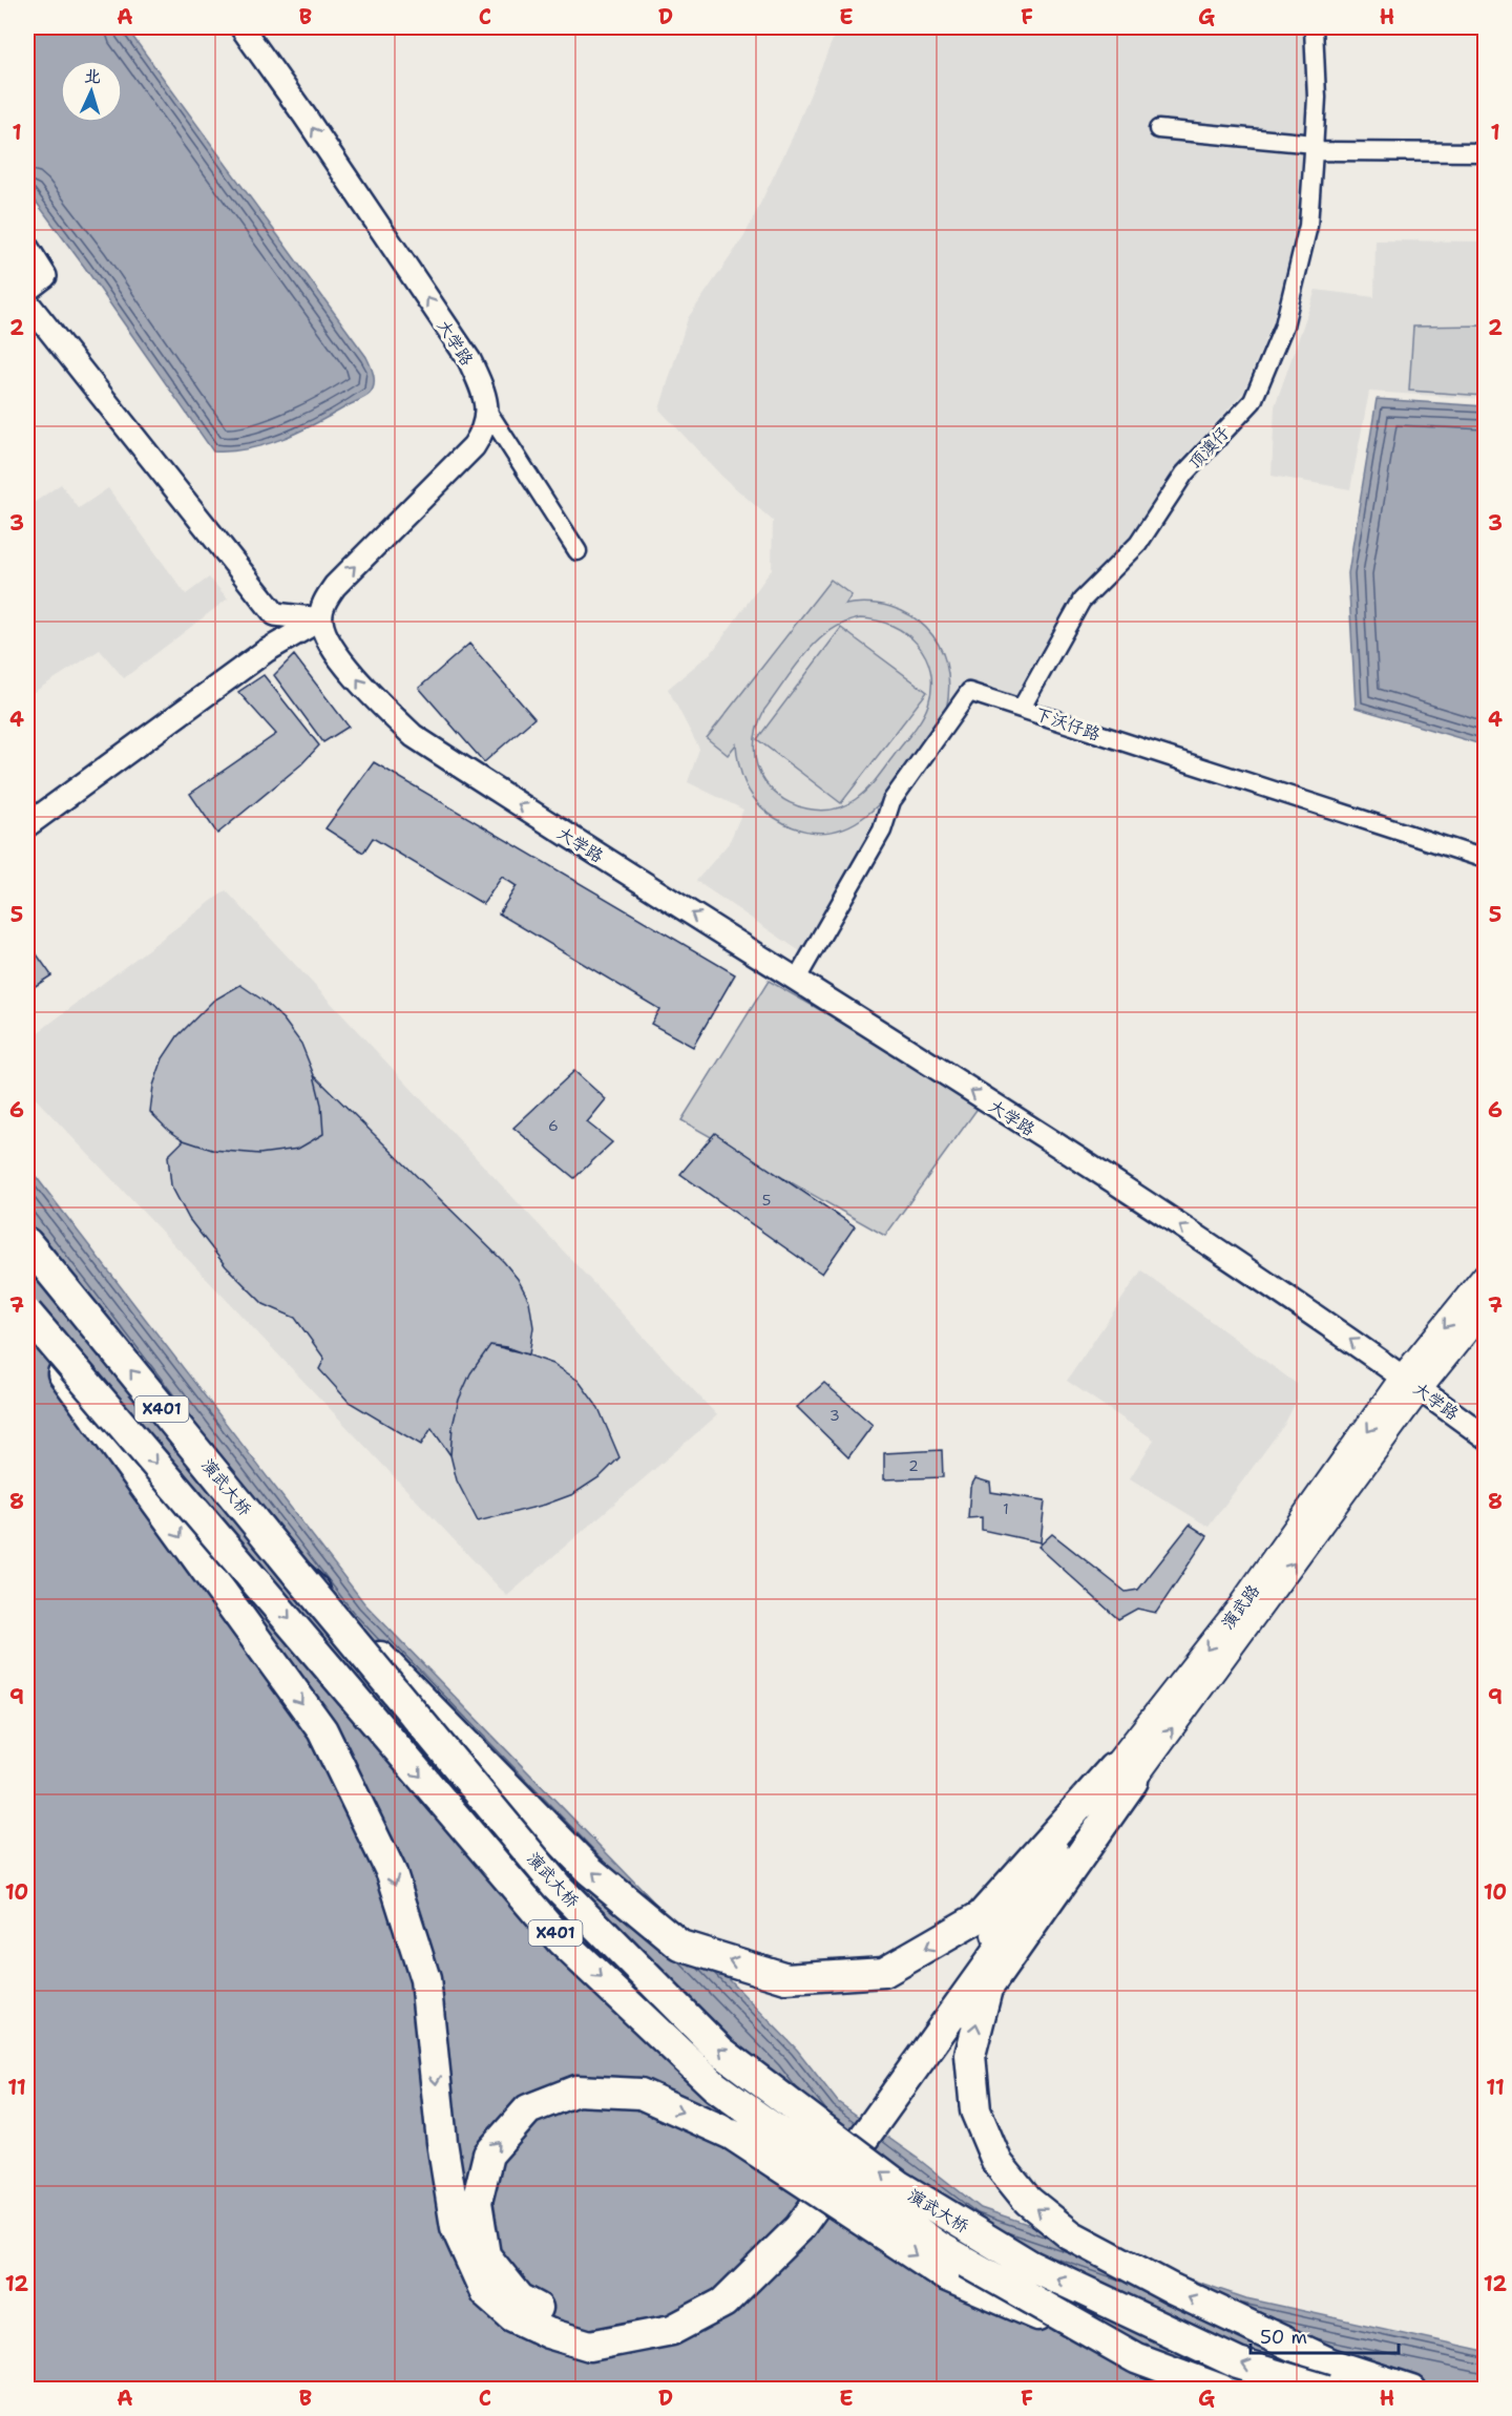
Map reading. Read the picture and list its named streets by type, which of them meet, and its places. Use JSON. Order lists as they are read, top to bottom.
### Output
{
  "streets": {
    "highway": ["X401", "演武大桥"],
    "main road": ["演武路"],
    "street": ["大学路", "顶澳仔", "下沃仔路"]
  },
  "crossings": [
    ["大学路", "下沃仔路"],
    ["大学路", "演武路"],
    ["顶澳仔", "下沃仔路"]
  ],
  "one_way": ["大学路"],
  "house_numbers": [
    "6",
    "5",
    "3",
    "2",
    "1"
  ],
  "scale_bar": "50 m",
  "north": "top",
  "grid": {
    "columns": [
      "A",
      "B",
      "C",
      "D",
      "E",
      "F",
      "G",
      "H"
    ],
    "rows": [
      "1",
      "2",
      "3",
      "4",
      "5",
      "6",
      "7",
      "8",
      "9",
      "10",
      "11",
      "12"
    ]
  }
}
